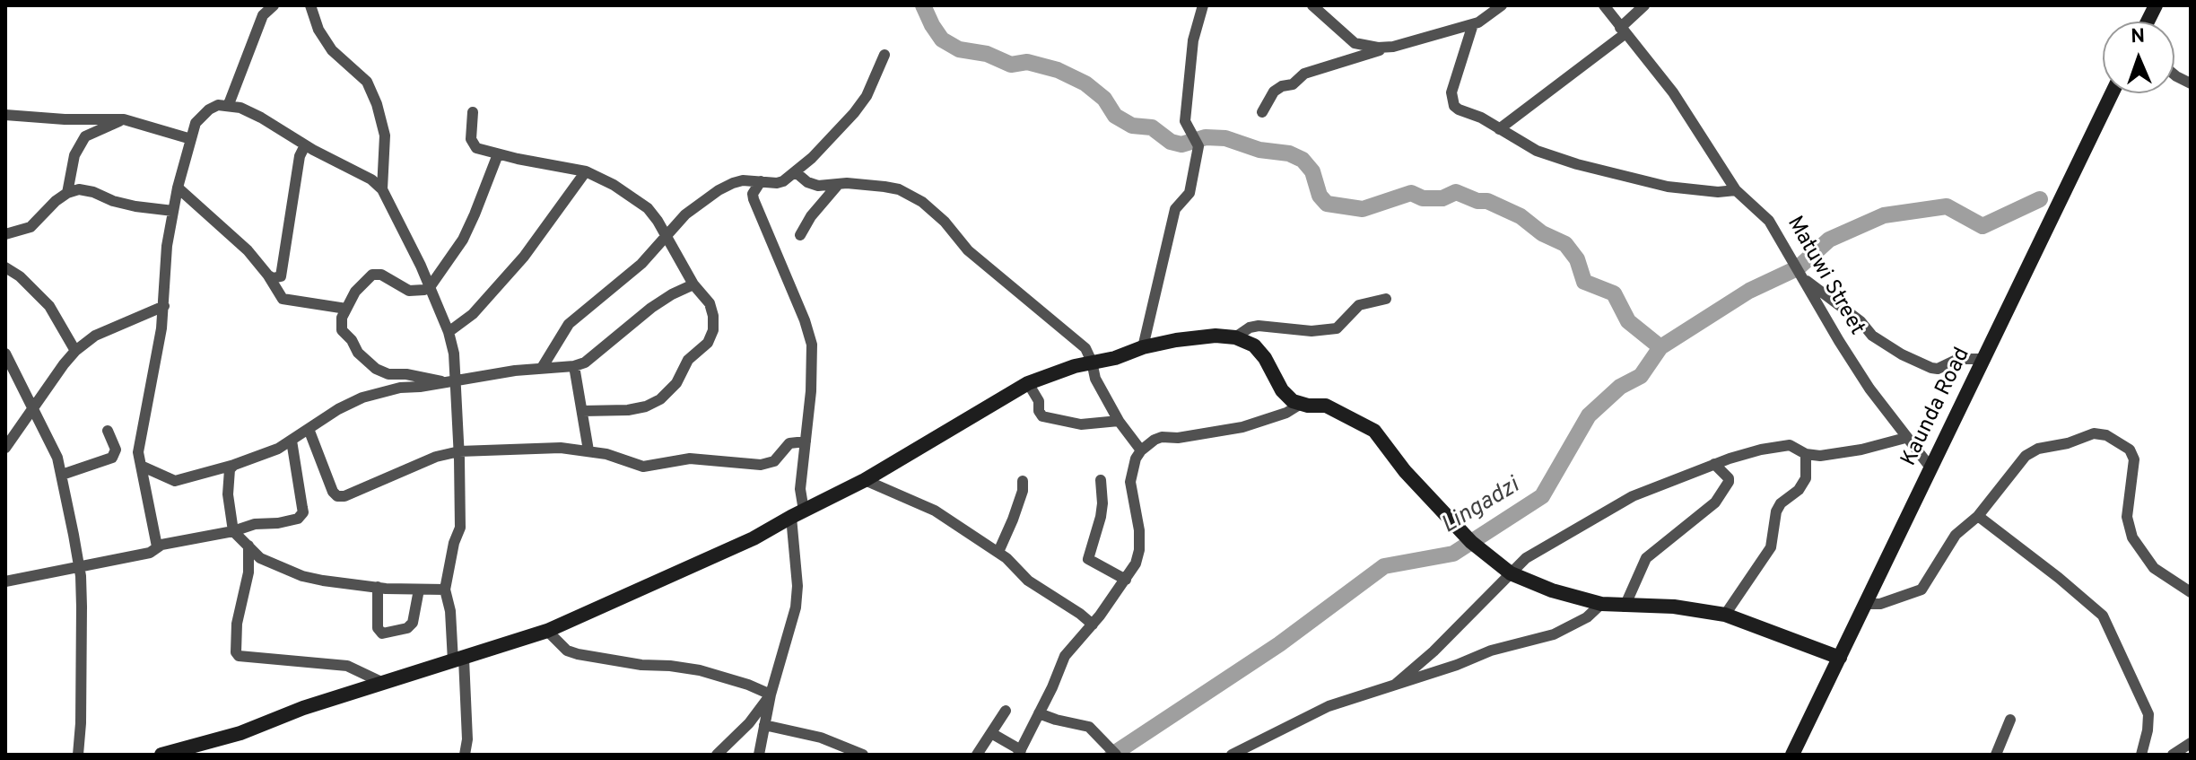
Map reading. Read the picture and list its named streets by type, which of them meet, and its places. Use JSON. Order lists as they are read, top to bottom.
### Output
{
  "streets": {
    "street": ["Matuwi Street", "Kaunda Road"]
  },
  "crossings": [
    ["Matuwi Street", "Kaunda Road"]
  ],
  "water": ["Lingadzi"],
  "north": "top"
}
